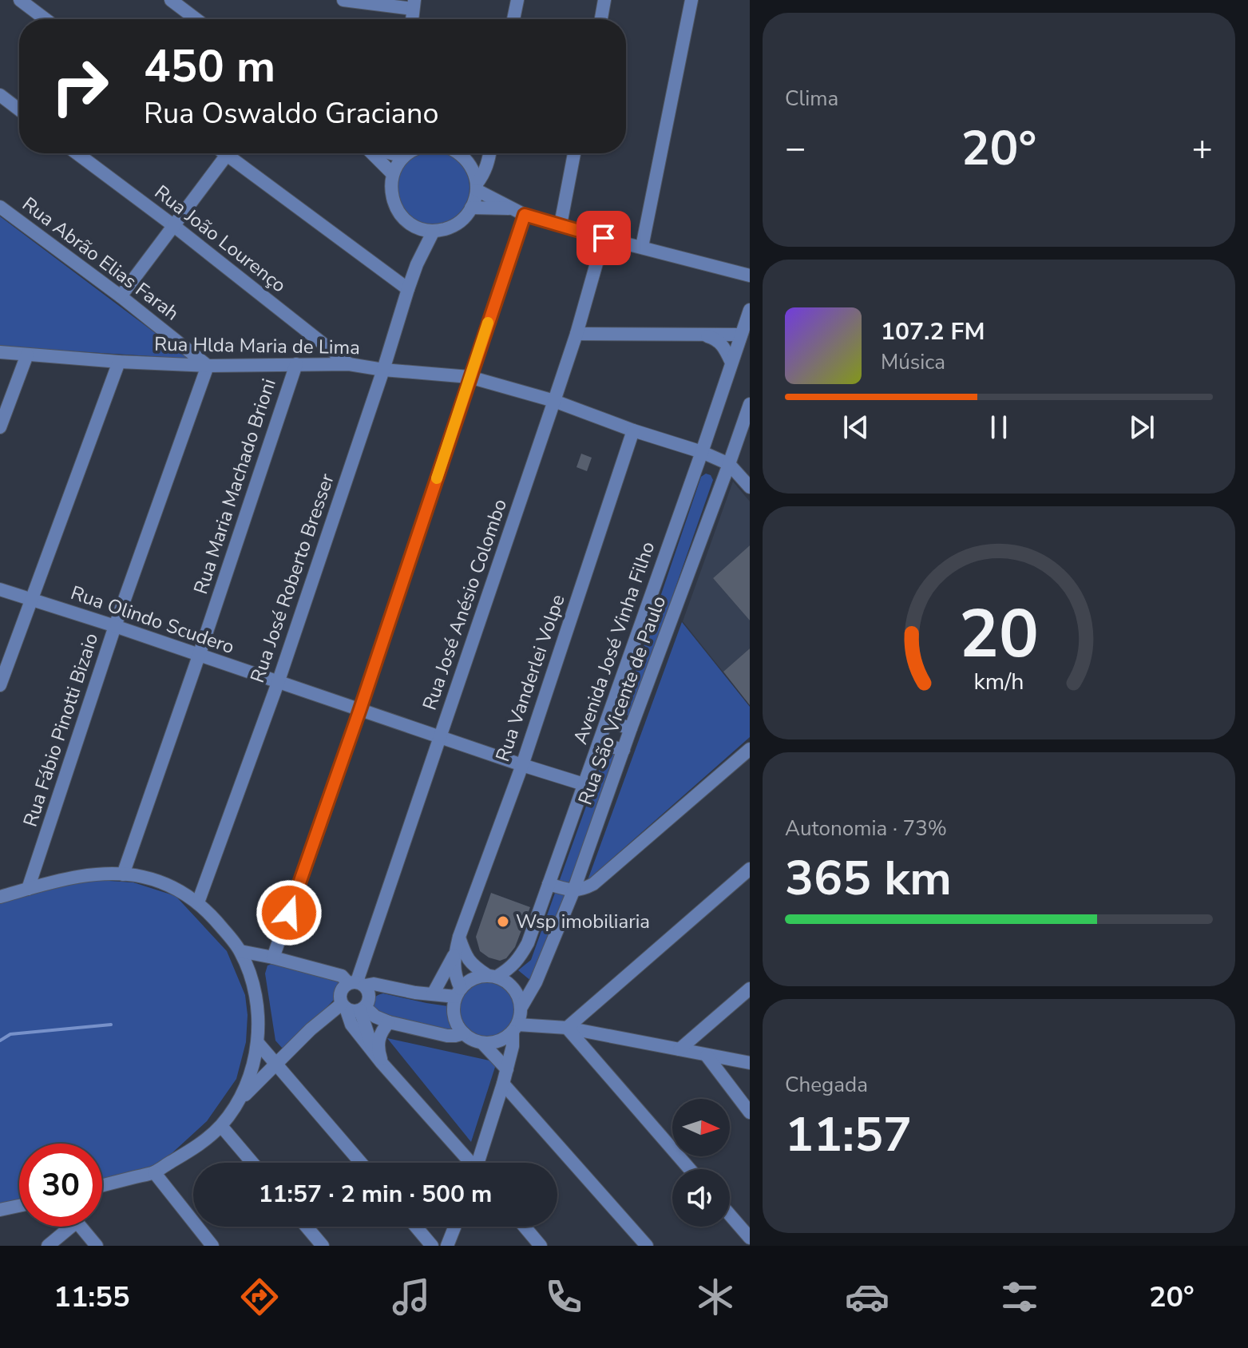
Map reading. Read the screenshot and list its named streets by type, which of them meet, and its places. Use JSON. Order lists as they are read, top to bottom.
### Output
{
  "streets": {
    "street": [
      "Rua João Lourenço",
      "Rua Abrão Elias Farah",
      "Rua Hlda Maria de Lima",
      "Rua Maria Machado Brioni",
      "Rua José Roberto Bresser",
      "Rua José Anésio Colombo",
      "Rua Olindo Scudero",
      "Avenida José Vinha Filho",
      "Rua Vanderlei Volpe",
      "Rua São Vicente de Paulo",
      "Rua Fábio Pinotti Bizaio"
    ]
  },
  "crossings": [
    ["Rua João Lourenço", "Rua Hlda Maria de Lima"],
    ["Rua Abrão Elias Farah", "Rua Hlda Maria de Lima"],
    ["Rua Abrão Elias Farah", "Rua Fábio Pinotti Bizaio"],
    ["Rua Hlda Maria de Lima", "Rua Maria Machado Brioni"],
    ["Rua Hlda Maria de Lima", "Rua José Roberto Bresser"],
    ["Rua Hlda Maria de Lima", "Rua José Anésio Colombo"],
    ["Rua Hlda Maria de Lima", "Avenida José Vinha Filho"],
    ["Rua Hlda Maria de Lima", "Rua Vanderlei Volpe"],
    ["Rua Hlda Maria de Lima", "Rua São Vicente de Paulo"],
    ["Rua Hlda Maria de Lima", "Rua Fábio Pinotti Bizaio"],
    ["Rua Maria Machado Brioni", "Rua Olindo Scudero"],
    ["Rua José Roberto Bresser", "Rua Olindo Scudero"],
    ["Rua José Anésio Colombo", "Rua Olindo Scudero"],
    ["Rua Olindo Scudero", "Avenida José Vinha Filho"],
    ["Rua Olindo Scudero", "Rua Vanderlei Volpe"],
    ["Rua Olindo Scudero", "Rua Fábio Pinotti Bizaio"],
    ["Avenida José Vinha Filho", "Rua Vanderlei Volpe"],
    ["Avenida José Vinha Filho", "Rua São Vicente de Paulo"],
    ["Rua Vanderlei Volpe", "Rua São Vicente de Paulo"]
  ],
  "places": ["Wsp imobiliaria"],
  "north": "right",
  "page": {
    "tile": [
      "Clima",
      ["Autonomia · 73%", "365 km"],
      ["Chegada", "11:57"]
    ],
    "turn": ["450 m", "Rua Oswaldo Graciano"],
    "heat": ["−", "20°", "+"],
    "song": ["107.2 FM", "Música"],
    "limit": "30",
    "trip": "11:57 · 2 min · 500 m",
    "tabs": ["11:55", "20°"],
    "gauge": ["20", "km/h"]
  }
}
